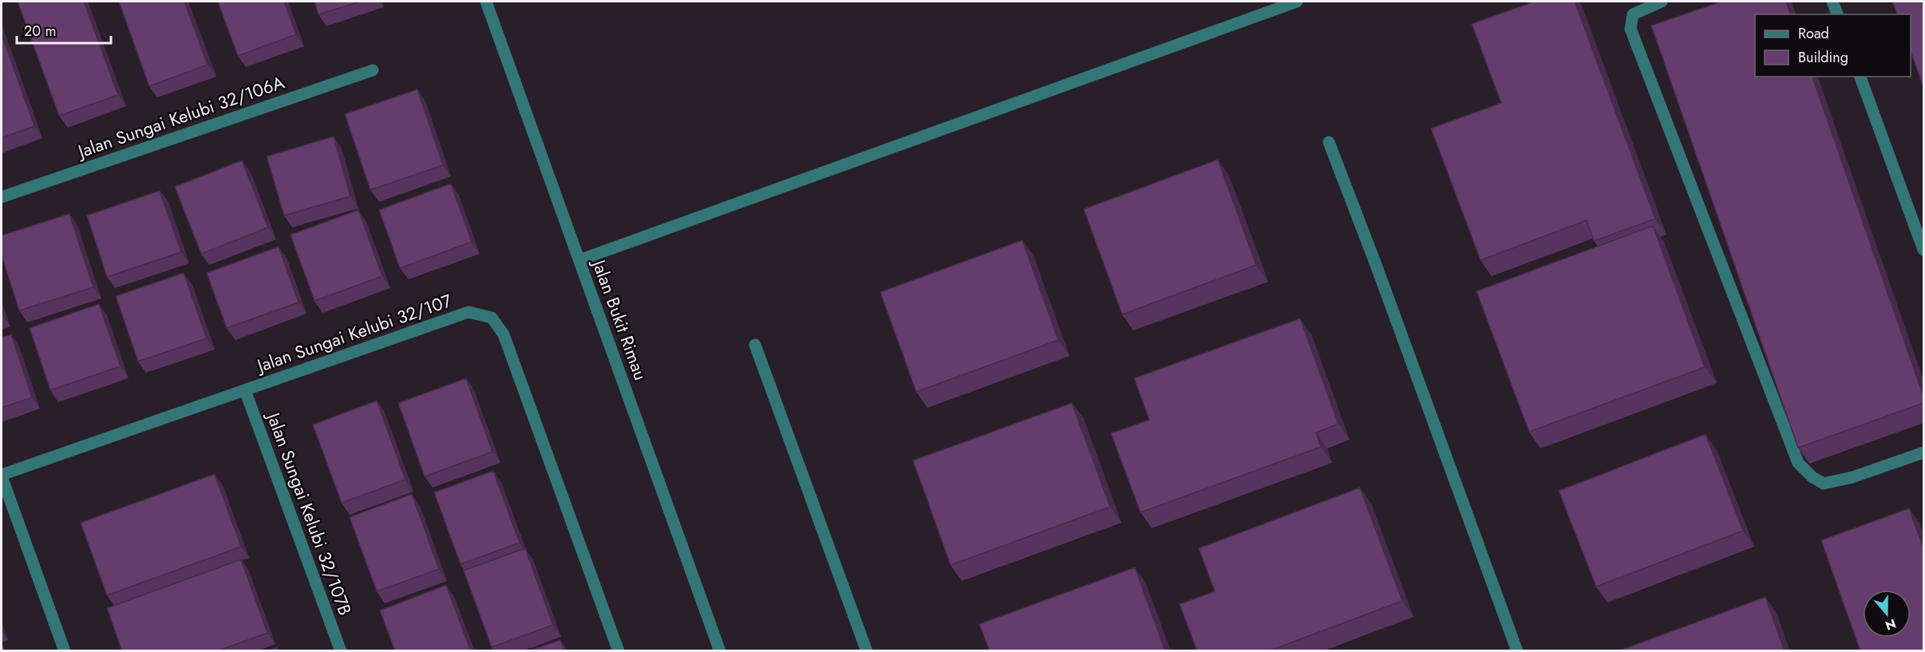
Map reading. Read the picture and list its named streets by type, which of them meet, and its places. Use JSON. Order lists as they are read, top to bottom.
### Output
{
  "streets": {
    "street": [
      "Jalan Sungai Kelubi 32/106A",
      "Jalan Bukit Rimau",
      "Jalan Sungai Kelubi 32/107",
      "Jalan Sungai Kelubi 32/107B"
    ]
  },
  "crossings": [
    ["Jalan Sungai Kelubi 32/107", "Jalan Sungai Kelubi 32/107B"]
  ],
  "legend": ["Road", "Building"],
  "scale_bar": "20 m",
  "north": "bottom"
}
